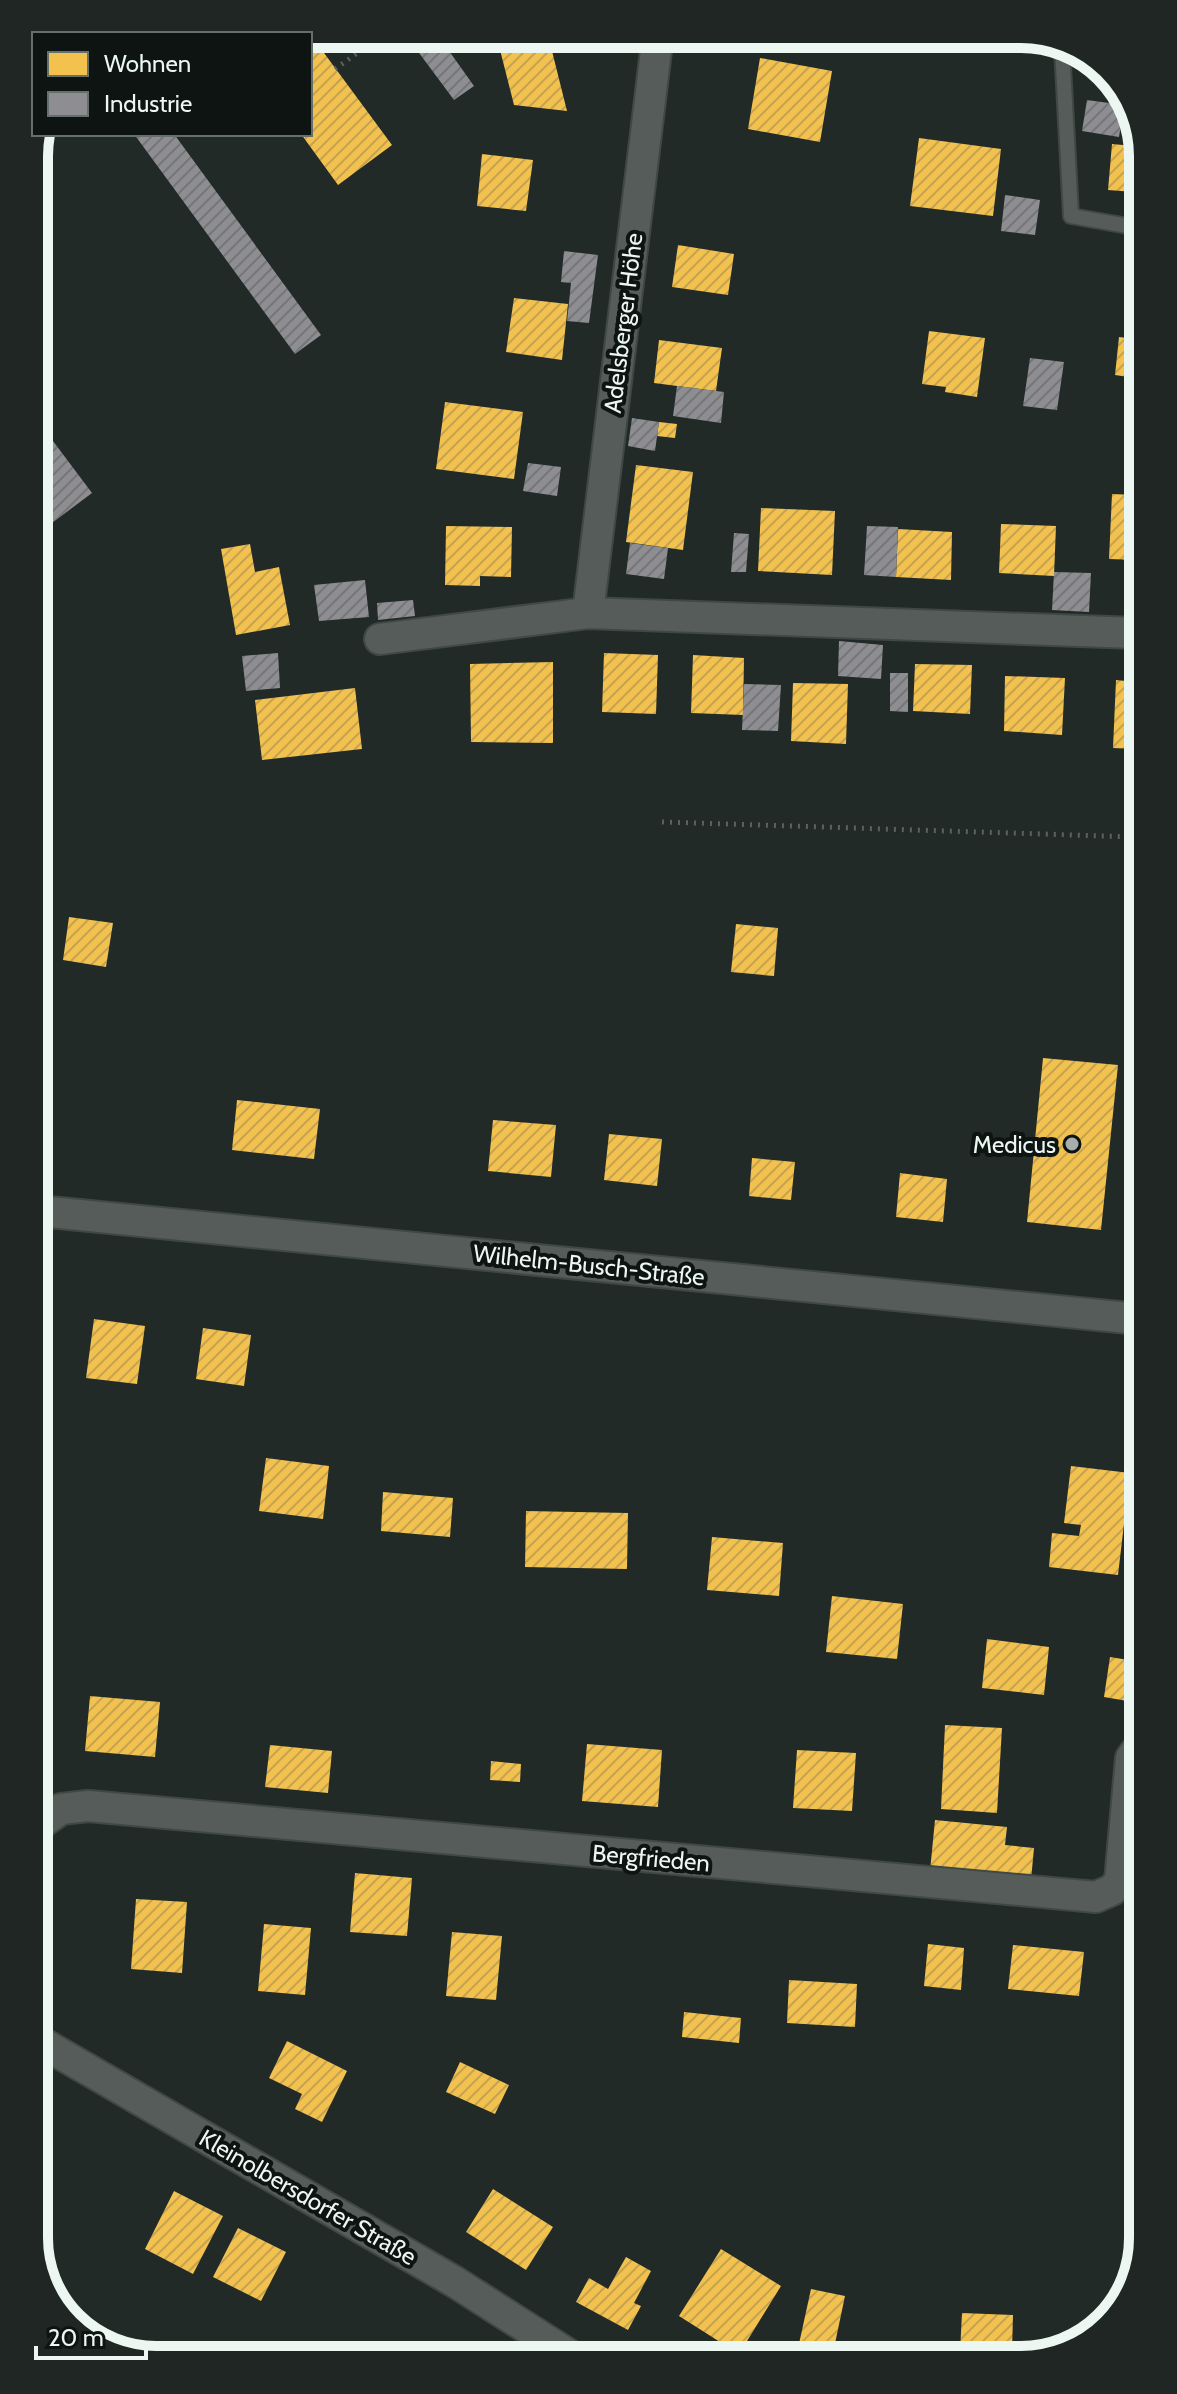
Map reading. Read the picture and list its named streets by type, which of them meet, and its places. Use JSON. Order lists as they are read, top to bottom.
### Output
{
  "streets": {
    "street": [
      "Adelsberger Höhe",
      "Wilhelm-Busch-Straße",
      "Bergfrieden",
      "Kleinolbersdorfer Straße"
    ]
  },
  "places": ["Medicus"],
  "legend": ["Wohnen", "Industrie"],
  "scale_bar": "20 m"
}
